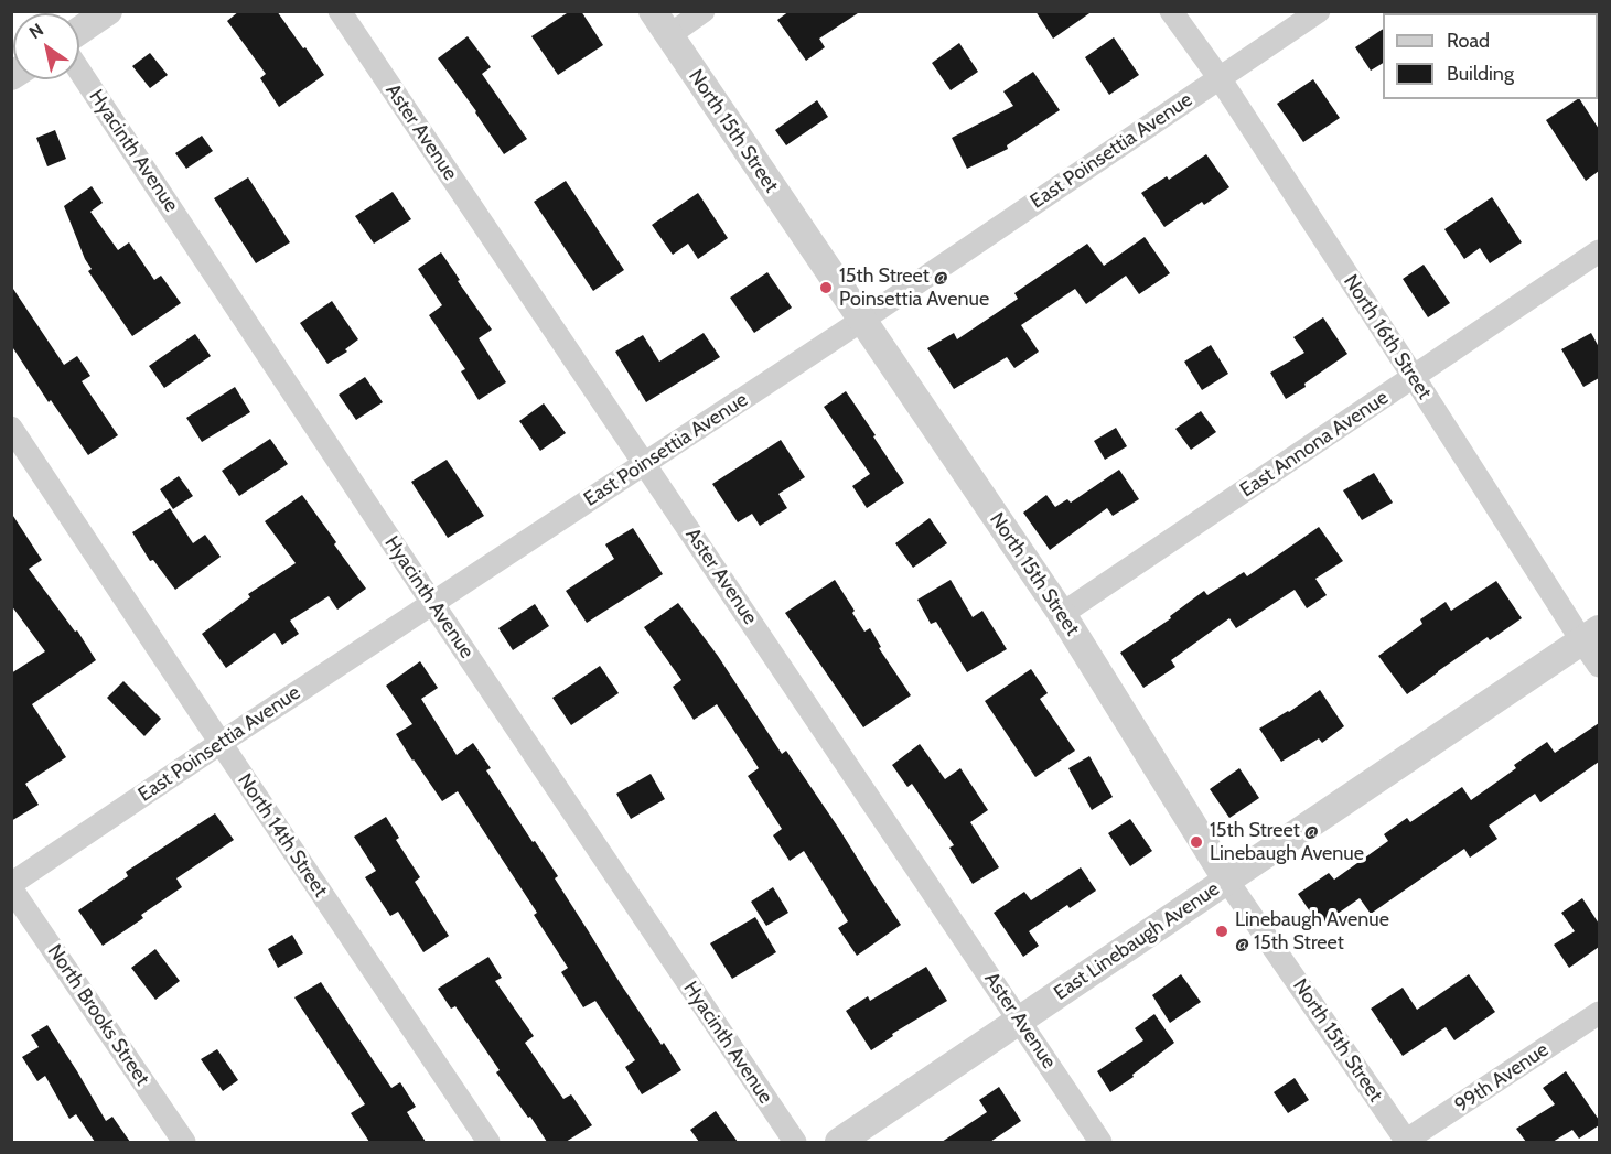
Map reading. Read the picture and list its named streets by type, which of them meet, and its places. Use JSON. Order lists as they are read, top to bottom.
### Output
{
  "streets": {
    "street": [
      "North 15th Street",
      "Aster Avenue",
      "Hyacinth Avenue",
      "East Poinsettia Avenue",
      "North 16th Street",
      "East Annona Avenue",
      "North 14th Street",
      "East Linebaugh Avenue",
      "North Brooks Street",
      "99th Avenue"
    ]
  },
  "crossings": [
    ["North 15th Street", "East Poinsettia Avenue"],
    ["North 15th Street", "East Annona Avenue"],
    ["North 15th Street", "East Linebaugh Avenue"],
    ["North 15th Street", "99th Avenue"],
    ["Aster Avenue", "East Poinsettia Avenue"],
    ["Aster Avenue", "East Linebaugh Avenue"],
    ["Hyacinth Avenue", "East Poinsettia Avenue"],
    ["East Poinsettia Avenue", "North 16th Street"],
    ["East Poinsettia Avenue", "North 14th Street"],
    ["East Poinsettia Avenue", "North Brooks Street"],
    ["North 16th Street", "East Annona Avenue"],
    ["North 16th Street", "East Linebaugh Avenue"]
  ],
  "places": ["15th Street @ Poinsettia Avenue", "15th Street @ Linebaugh Avenue", "Linebaugh Avenue @ 15th Street"],
  "legend": ["Road", "Building"],
  "north": "top left"
}
